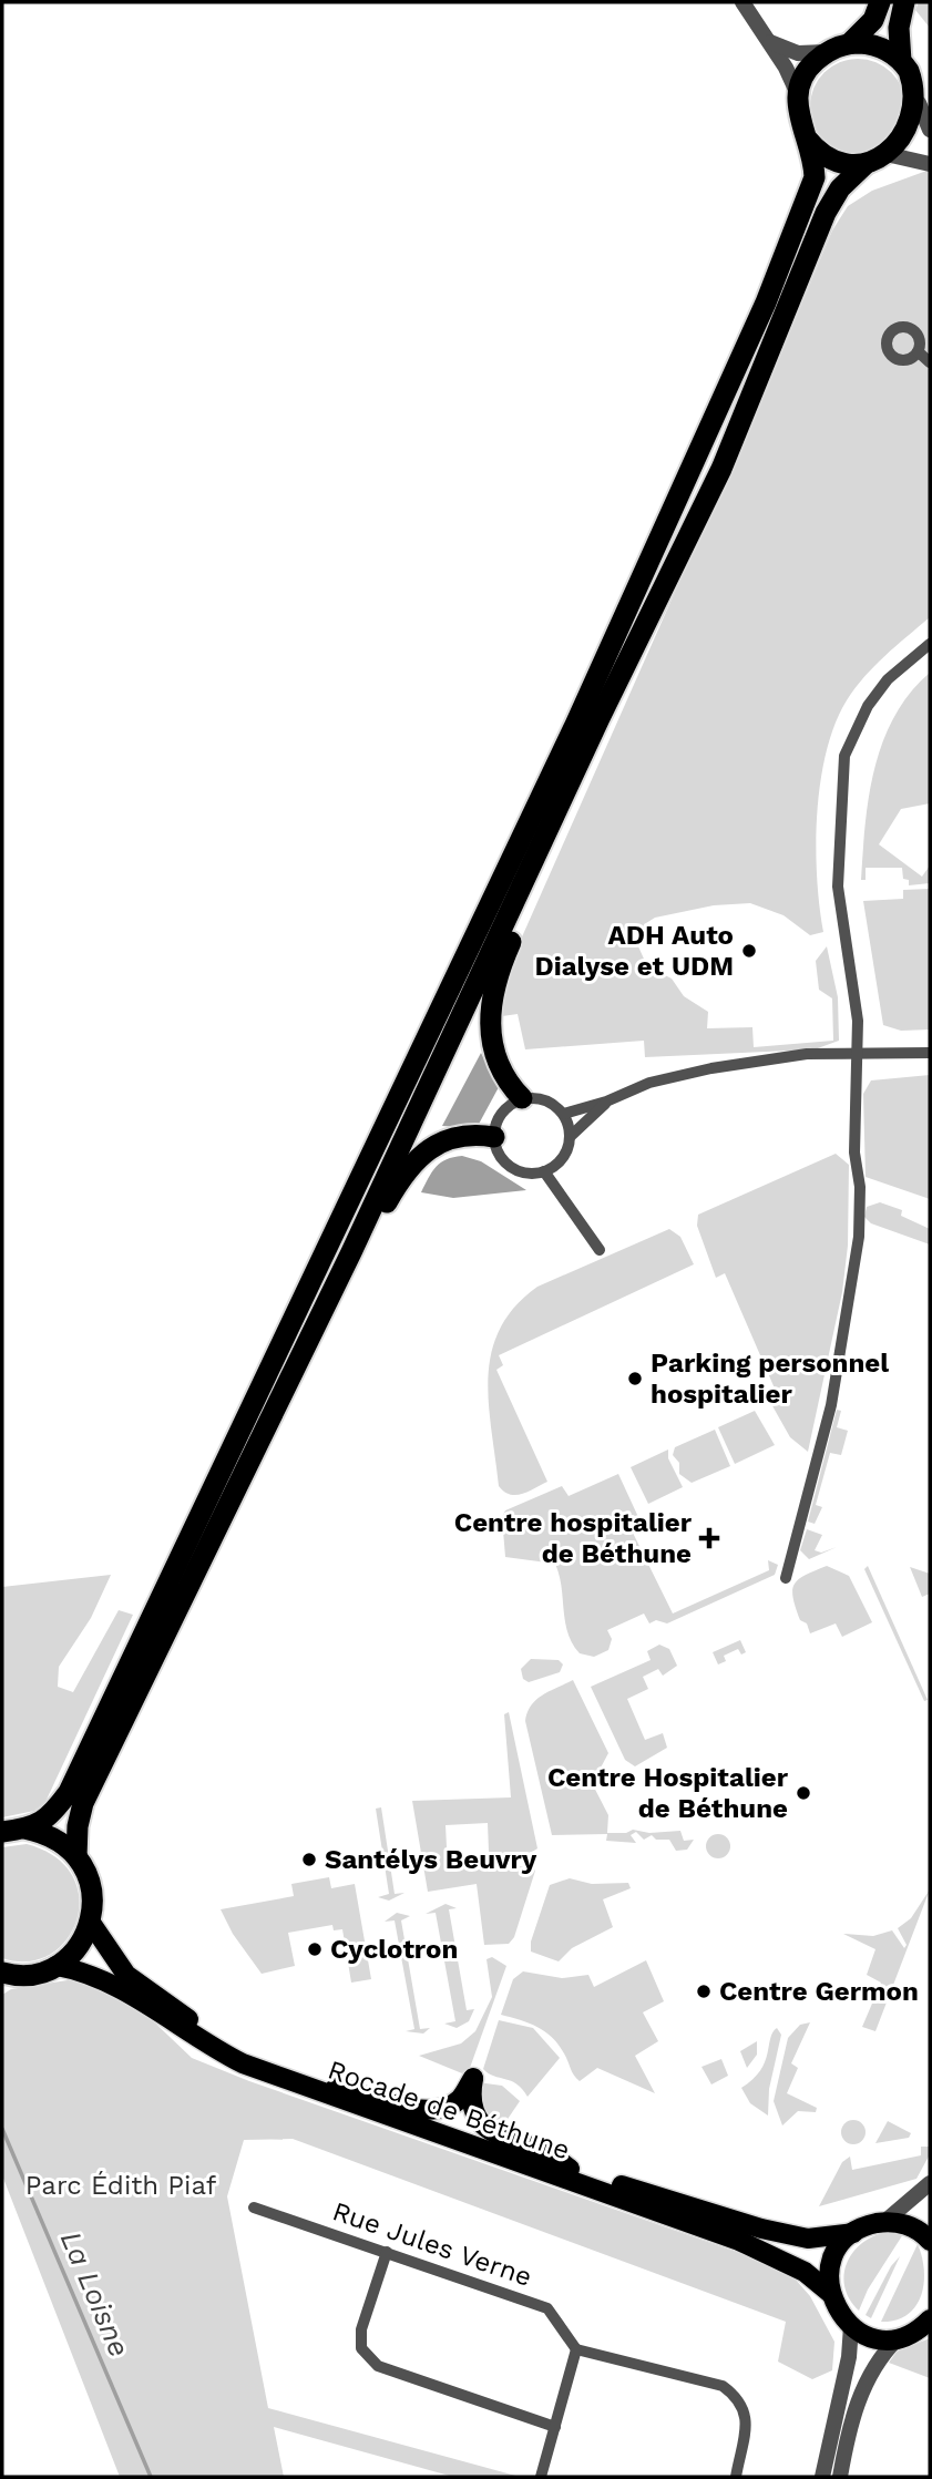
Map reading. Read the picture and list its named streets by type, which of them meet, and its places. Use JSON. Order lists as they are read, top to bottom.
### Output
{
  "streets": {
    "main road": ["Rocade de Béthune"],
    "street": ["Rue Jules Verne"]
  },
  "water": ["La Loisne"],
  "parks": ["Parc Édith Piaf"],
  "places": {
    "other": [
      "ADH Auto Dialyse et UDM",
      "Parking personnel hospitalier",
      "Centre Hospitalier de Béthune",
      "Santélys Beuvry",
      "Cyclotron",
      "Centre Germon"
    ],
    "health": ["Centre hospitalier de Béthune"]
  }
}
